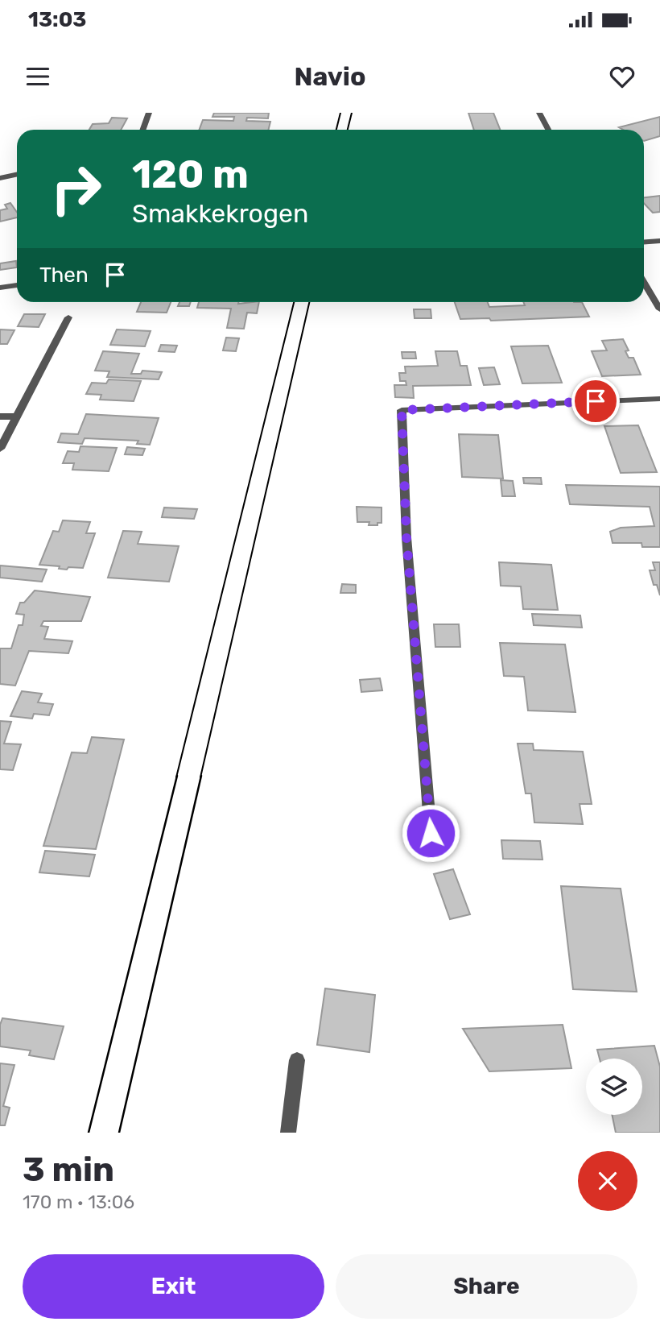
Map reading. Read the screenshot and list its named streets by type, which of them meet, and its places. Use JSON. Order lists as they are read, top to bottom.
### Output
{
  "page": {
    "status": "13:03",
    "header": "Navio",
    "turn": ["120 m", "Smakkekrogen"],
    "then": "Then",
    "heading": ["3 min", "170 m · 13:06"],
    "buttons": ["Exit", "Share"]
  }
}
